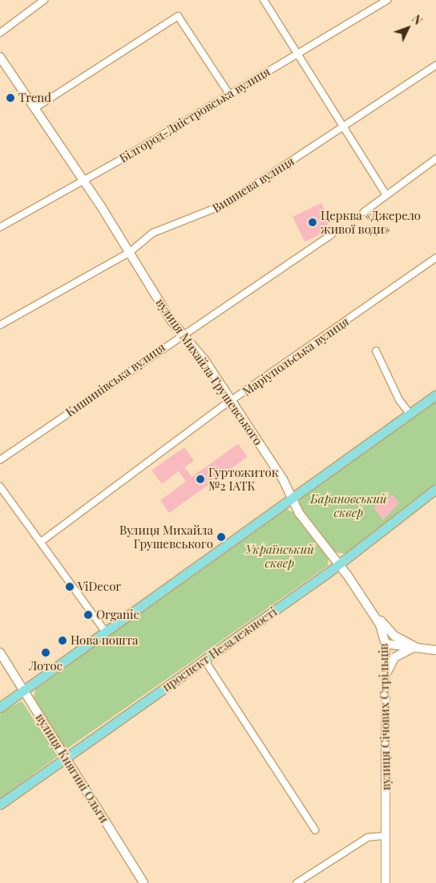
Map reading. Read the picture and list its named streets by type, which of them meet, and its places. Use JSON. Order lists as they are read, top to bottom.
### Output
{
  "streets": {
    "main road": ["проспект Незалежності"],
    "street": [
      "Білгород-Дністровська вулиця",
      "Вишнева вулиця",
      "Маріупольська вулиця",
      "вулиця Михайла Грушевського",
      "Кишинівська вулиця",
      "вулиця Січових Стрільців",
      "вулиця Княгині Ольги"
    ]
  },
  "crossings": [
    ["Білгород-Дністровська вулиця", "вулиця Михайла Грушевського"],
    ["Вишнева вулиця", "вулиця Михайла Грушевського"],
    ["Маріупольська вулиця", "вулиця Михайла Грушевського"],
    ["вулиця Михайла Грушевського", "Кишинівська вулиця"],
    ["вулиця Михайла Грушевського", "проспект Незалежності"],
    ["вулиця Михайла Грушевського", "вулиця Січових Стрільців"],
    ["проспект Незалежності", "вулиця Січових Стрільців"],
    ["проспект Незалежності", "вулиця Княгині Ольги"]
  ],
  "parks": ["Барановський сквер", "Український сквер"],
  "places": [
    "Trend",
    "Церква «Джерело живої води»",
    "Гуртожиток №2 ІАТК",
    "Вулиця Михайла Грушевського",
    "ViDecor",
    "Organic",
    "Нова пошта",
    "Лотос"
  ],
  "north": "top right"
}
